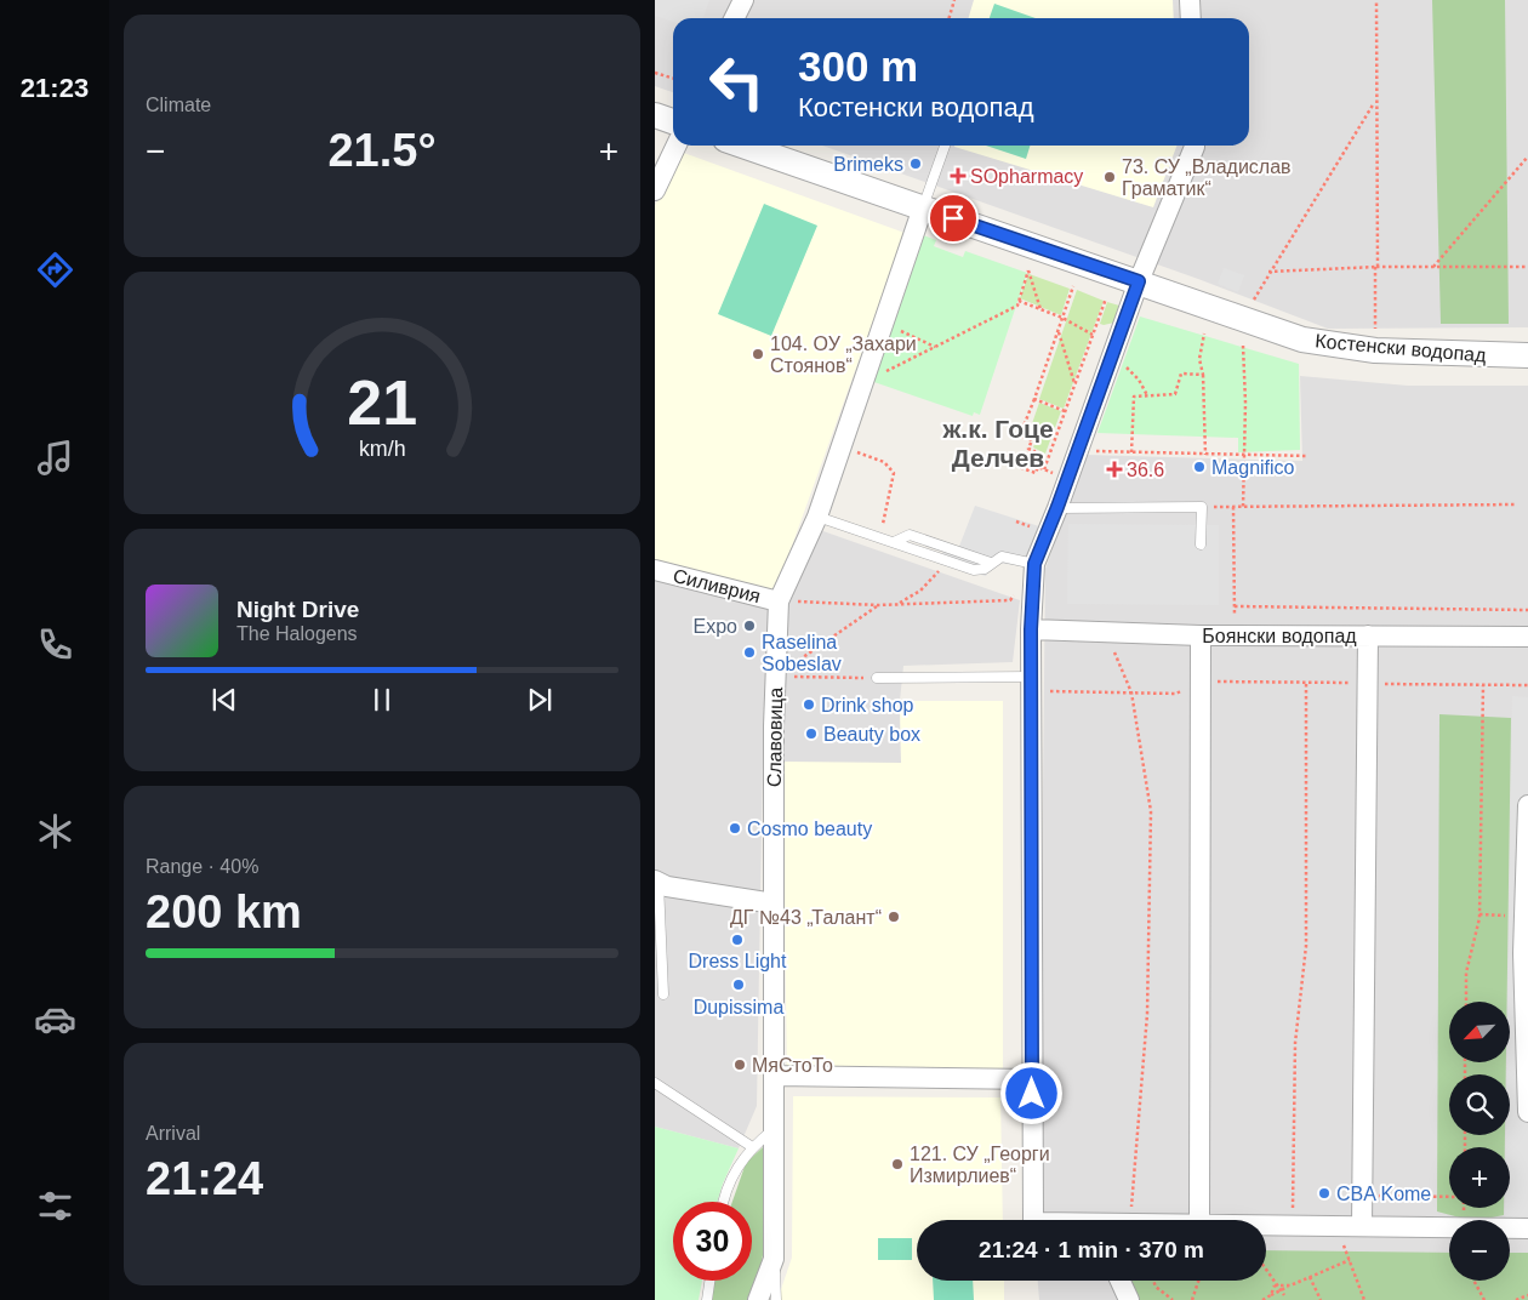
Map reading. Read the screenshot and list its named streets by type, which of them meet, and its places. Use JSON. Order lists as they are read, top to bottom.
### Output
{
  "streets": {
    "street": [
      "Костенски водопад",
      "Силиврия",
      "Боянски водопад",
      "Славовица"
    ]
  },
  "crossings": [
    ["Костенски водопад", "Славовица"],
    ["Силиврия", "Славовица"]
  ],
  "districts": ["ж.к. Гоце Делчев"],
  "places": {
    "other": [
      "Brimeks",
      "73. СУ „Владислав Граматик“",
      "104. ОУ „Захари Стоянов“",
      "Magnifico",
      "Expo",
      "Raselina Sobeslav",
      "Drink shop",
      "Beauty box",
      "Cosmo beauty",
      "ДГ №43 „Талант“",
      "Dress Light",
      "Dupissima",
      "МяСтоТо",
      "121. СУ „Георги Измирлиев“",
      "CBA Kome"
    ],
    "health": ["SOpharmacy", "36.6"]
  },
  "north": "bottom left",
  "page": {
    "tabs": "21:23",
    "tile": [
      "Climate",
      ["Range · 40%", "200 km"],
      ["Arrival", "21:24"]
    ],
    "turn": ["300 m", "Костенски водопад"],
    "heat": ["−", "21.5°", "+"],
    "song": ["Night Drive", "The Halogens"],
    "map_buttons": ["+", "−"],
    "limit": "30",
    "trip": "21:24 · 1 min · 370 m",
    "gauge": ["21", "km/h"]
  }
}
